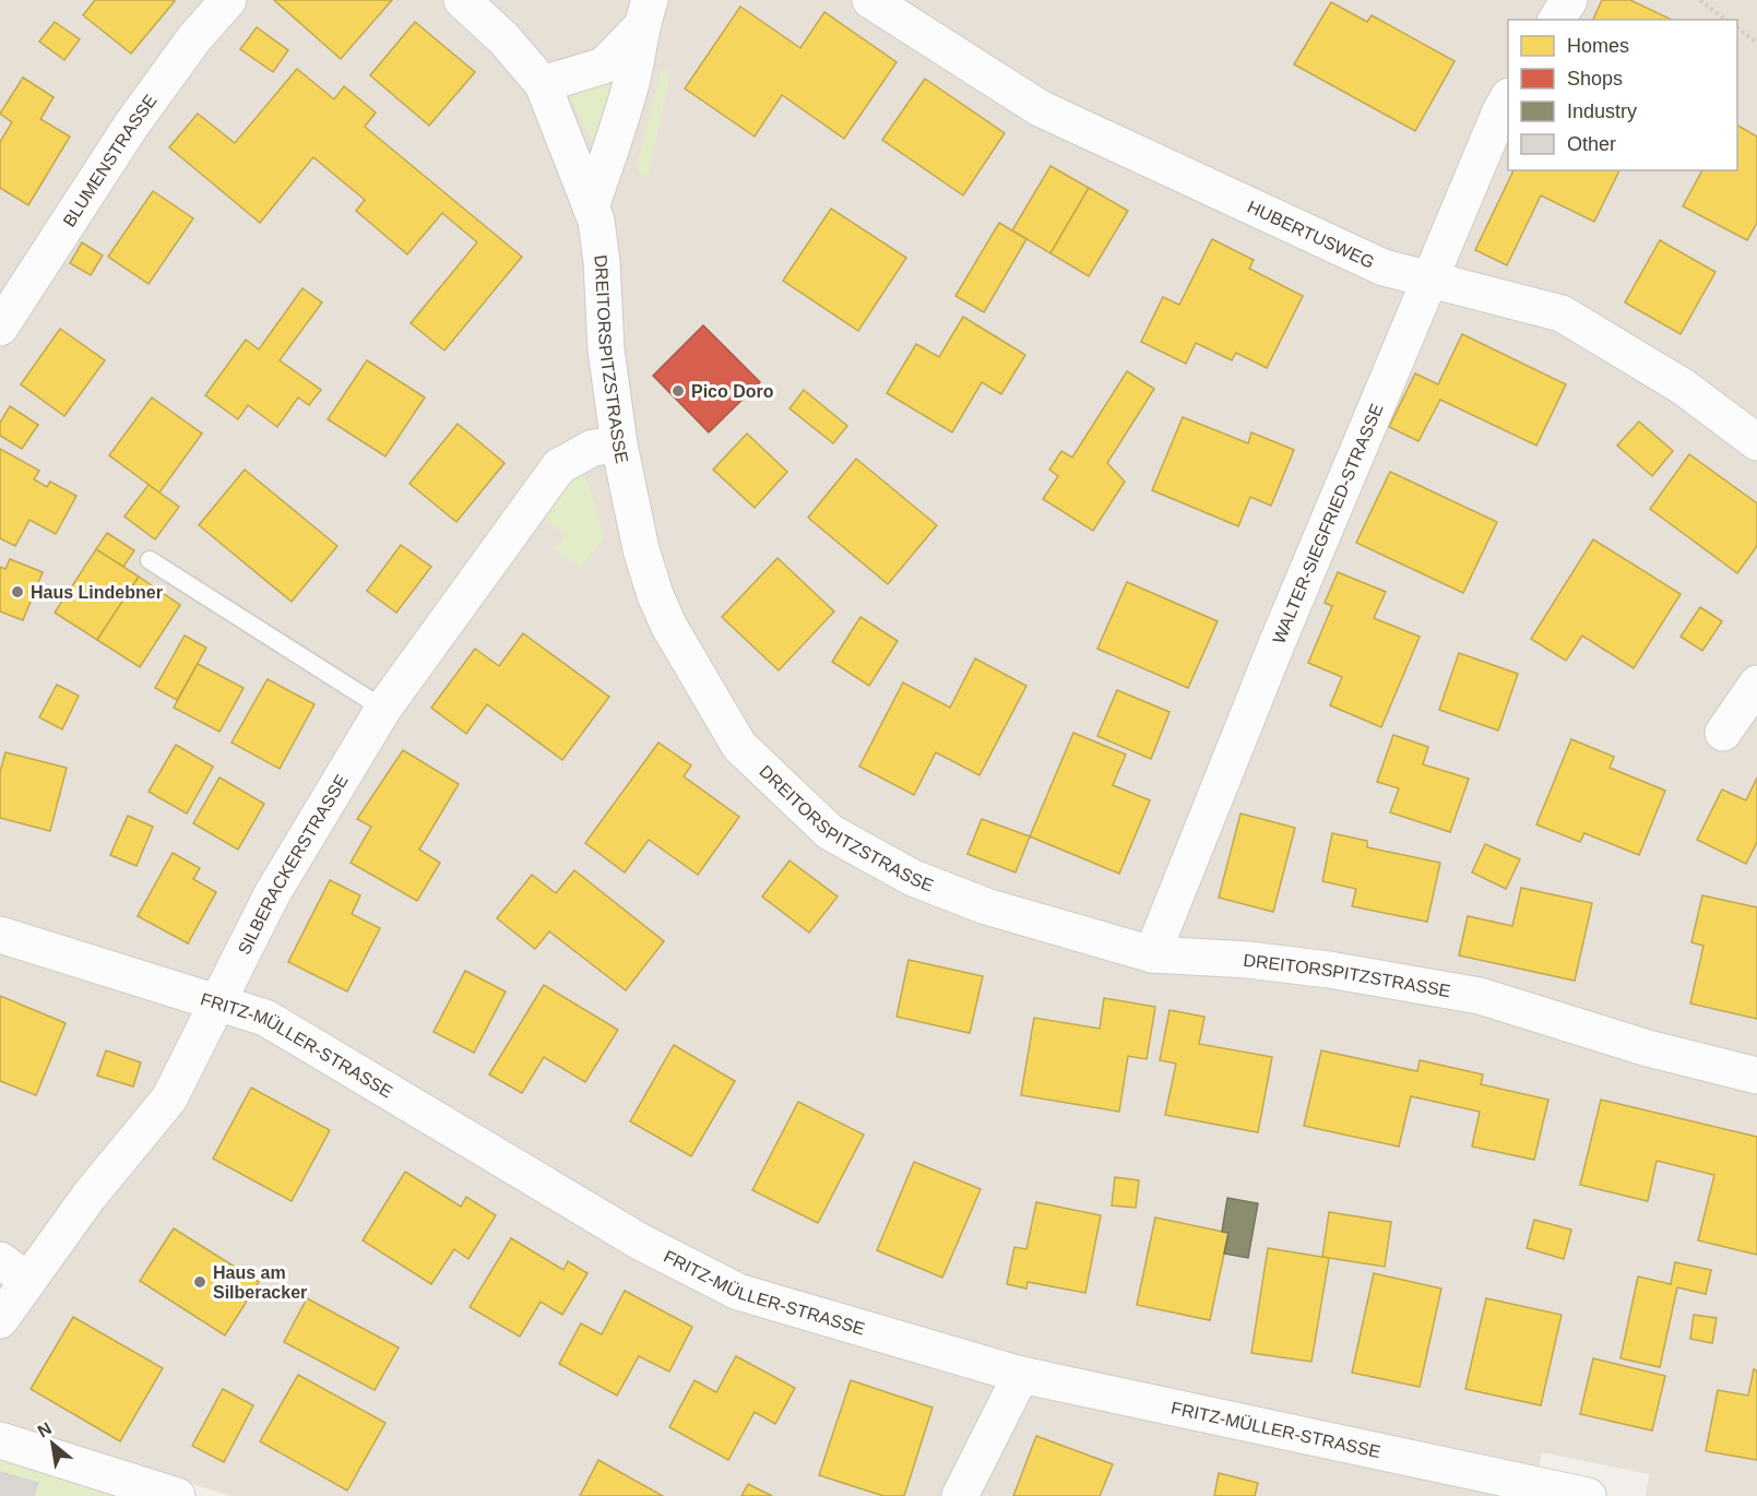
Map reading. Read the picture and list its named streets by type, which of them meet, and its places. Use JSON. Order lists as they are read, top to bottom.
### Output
{
  "streets": {
    "street": [
      "BLUMENSTRASSE",
      "HUBERTUSWEG",
      "DREITORSPITZSTRASSE",
      "WALTER-SIEGFRIED-STRASSE",
      "SILBERACKERSTRASSE",
      "FRITZ-MÜLLER-STRASSE"
    ]
  },
  "crossings": [
    ["HUBERTUSWEG", "WALTER-SIEGFRIED-STRASSE"],
    ["DREITORSPITZSTRASSE", "WALTER-SIEGFRIED-STRASSE"],
    ["DREITORSPITZSTRASSE", "SILBERACKERSTRASSE"],
    ["SILBERACKERSTRASSE", "FRITZ-MÜLLER-STRASSE"]
  ],
  "places": ["Pico Doro", "Haus Lindebner", "Haus am Silberacker"],
  "legend": [
    "Homes",
    "Shops",
    "Industry",
    "Other"
  ],
  "north": "top left"
}
